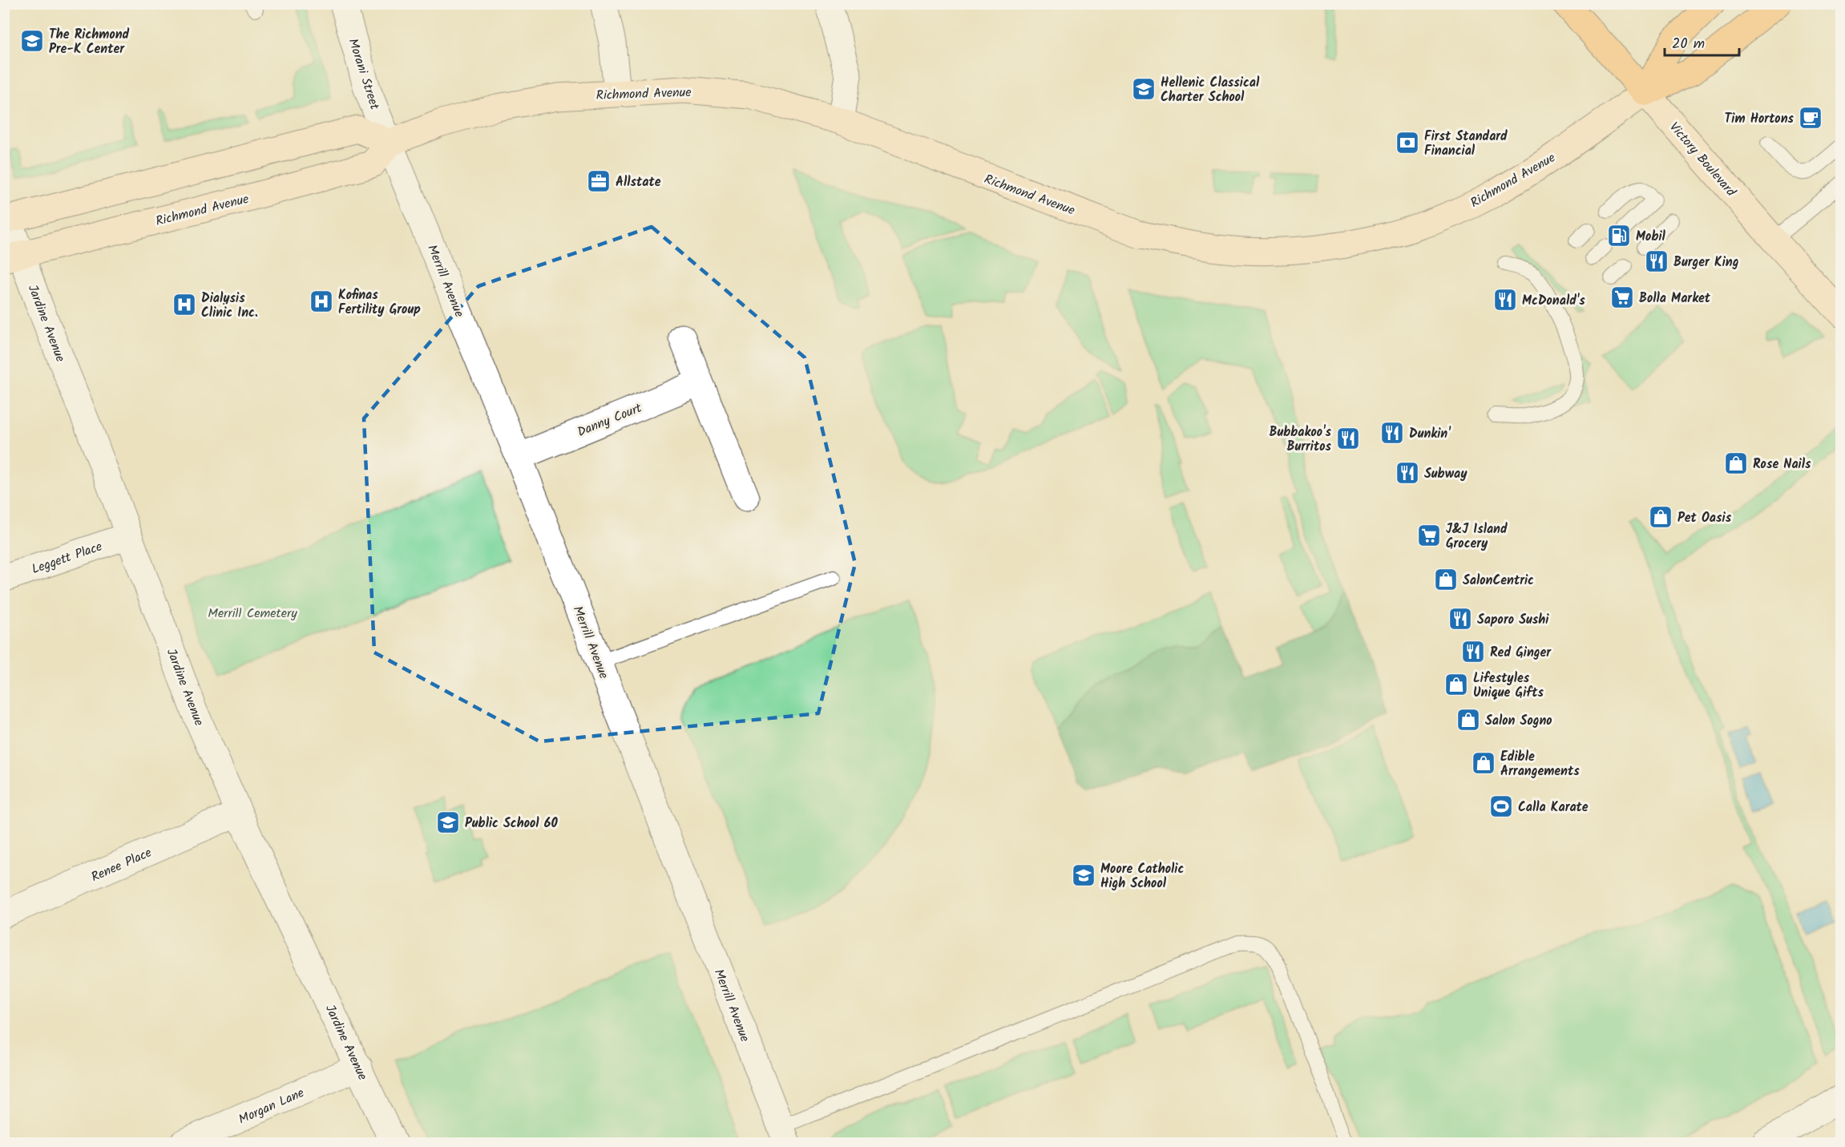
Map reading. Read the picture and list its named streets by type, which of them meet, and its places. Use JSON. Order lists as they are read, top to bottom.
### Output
{
  "streets": {
    "main road": ["Richmond Avenue", "Victory Boulevard"],
    "street": [
      "Morani Street",
      "Merrill Avenue",
      "Jardine Avenue",
      "Danny Court",
      "Leggett Place",
      "Renee Place",
      "Morgan Lane"
    ]
  },
  "crossings": [
    ["Morani Street", "Richmond Avenue"],
    ["Morani Street", "Merrill Avenue"],
    ["Richmond Avenue", "Victory Boulevard"],
    ["Richmond Avenue", "Merrill Avenue"],
    ["Richmond Avenue", "Jardine Avenue"],
    ["Merrill Avenue", "Danny Court"],
    ["Jardine Avenue", "Leggett Place"],
    ["Jardine Avenue", "Renee Place"],
    ["Jardine Avenue", "Morgan Lane"]
  ],
  "parks": ["Merrill Cemetery"],
  "places": {
    "school or university": [
      "The Richmond Pre-K Center",
      "Hellenic Classical Charter School",
      "Public School 60",
      "Moore Catholic High School"
    ],
    "cafe": ["Tim Hortons"],
    "bank": ["First Standard Financial"],
    "office": ["Allstate"],
    "fuel station": ["Mobil"],
    "restaurant": [
      "Burger King",
      "McDonald's",
      "Dunkin'",
      "Bubbakoo's Burritos",
      "Subway",
      "Saporo Sushi",
      "Red Ginger"
    ],
    "supermarket": ["Bolla Market", "J&J Island Grocery"],
    "hospital": ["Kofinas Fertility Group", "Dialysis Clinic Inc."],
    "shop": [
      "Rose Nails",
      "Pet Oasis",
      "SalonCentric",
      "Lifestyles Unique Gifts",
      "Salon Sogno",
      "Edible Arrangements"
    ],
    "sports": ["Calla Karate"]
  },
  "scale_bar": "20 m"
}
